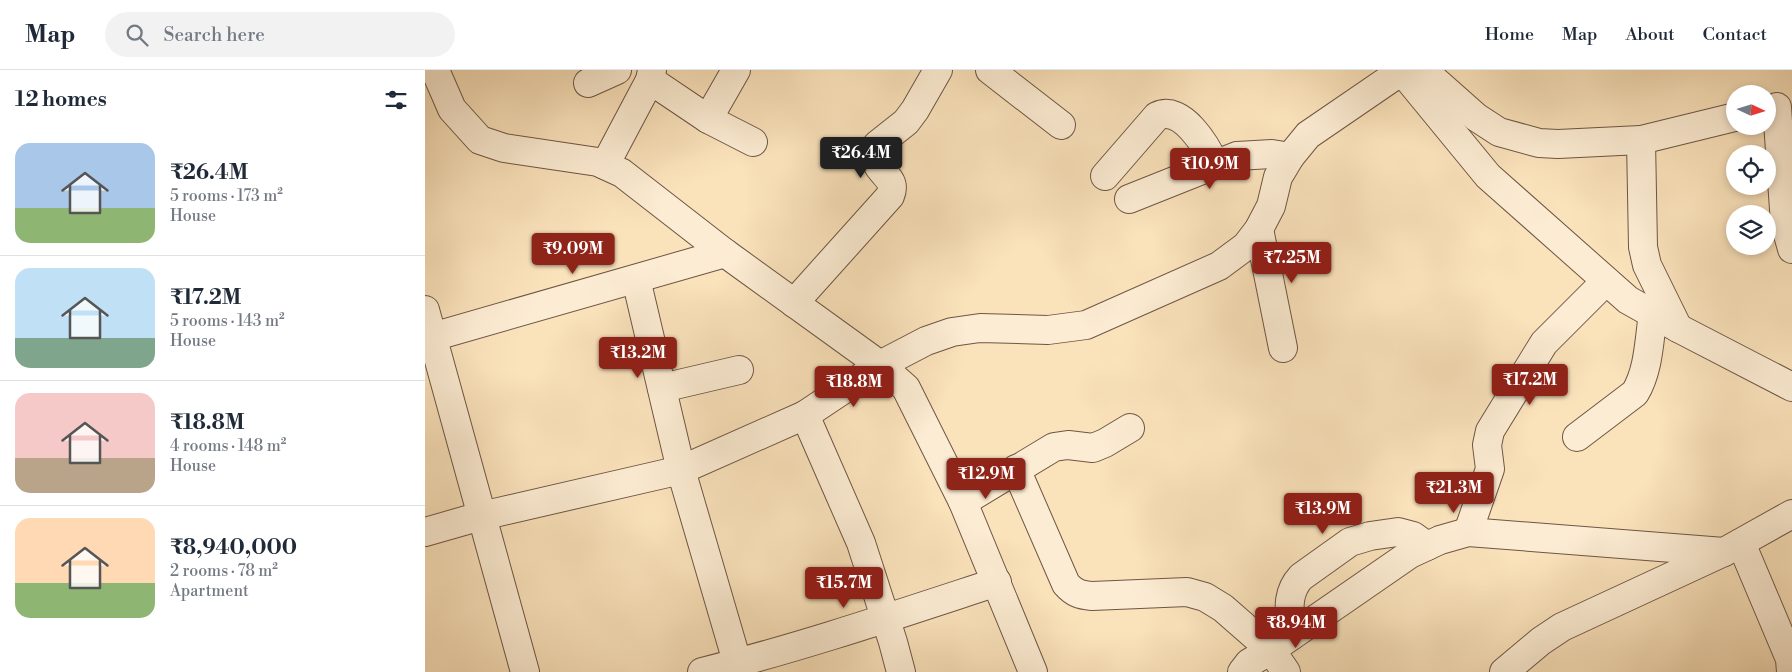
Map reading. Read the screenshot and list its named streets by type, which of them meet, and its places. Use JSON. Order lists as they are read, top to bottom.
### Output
{
  "north": "right",
  "page": {
    "header": "Map",
    "search": "Search here",
    "nav": [
      "Home",
      "Map",
      "About",
      "Contact"
    ],
    "heading": "12 homes",
    "list": [
      {
        "name": "₹26.4M",
        "note": "5 rooms · 173 m² · House"
      },
      {
        "name": "₹17.2M",
        "note": "5 rooms · 143 m² · House"
      },
      {
        "name": "₹18.8M",
        "note": "4 rooms · 148 m² · House"
      },
      {
        "name": "₹8,940,000",
        "note": "2 rooms · 78 m² · Apartment"
      }
    ],
    "price": [
      "₹26.4M",
      "₹10.9M",
      "₹9.09M",
      "₹7.25M",
      "₹13.2M",
      "₹17.2M",
      "₹18.8M",
      "₹12.9M",
      "₹21.3M",
      "₹13.9M",
      "₹15.7M",
      "₹8.94M"
    ]
  }
}
